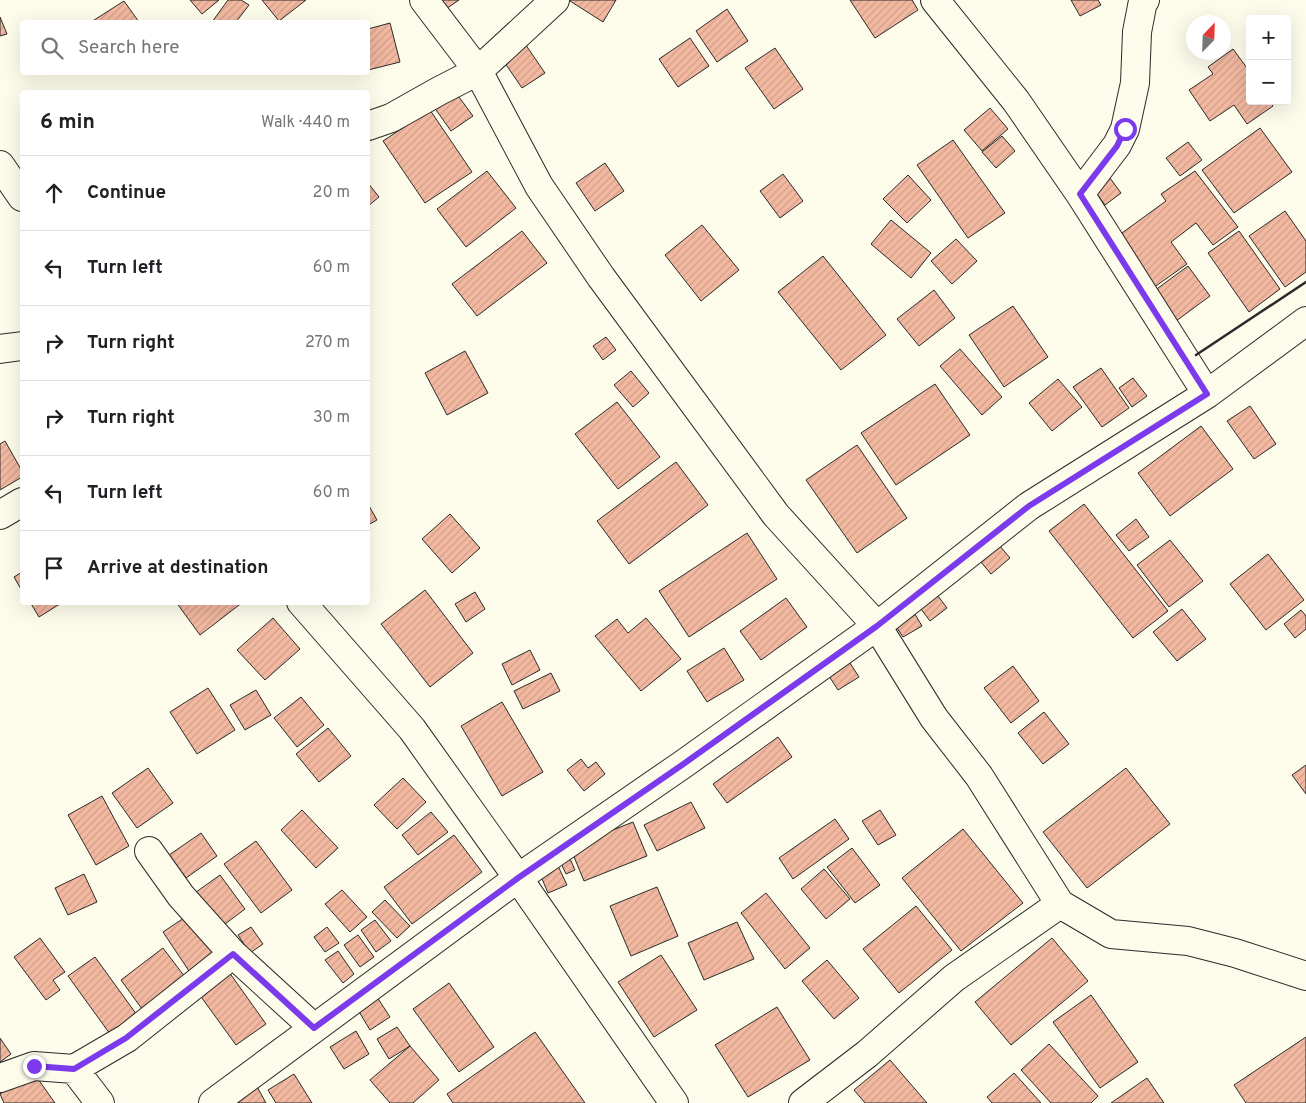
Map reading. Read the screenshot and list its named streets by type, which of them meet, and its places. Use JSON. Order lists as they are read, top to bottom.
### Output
{
  "north": "top right",
  "page": {
    "map_buttons": ["+", "−"],
    "search": "Search here",
    "heading": ["6 min", "Walk · 440 m"],
    "list": [
      ["Continue", "20 m"],
      ["Turn left", "60 m"],
      ["Turn right", "270 m"],
      ["Turn right", "30 m"],
      ["Turn left", "60 m"],
      "Arrive at destination"
    ]
  }
}
